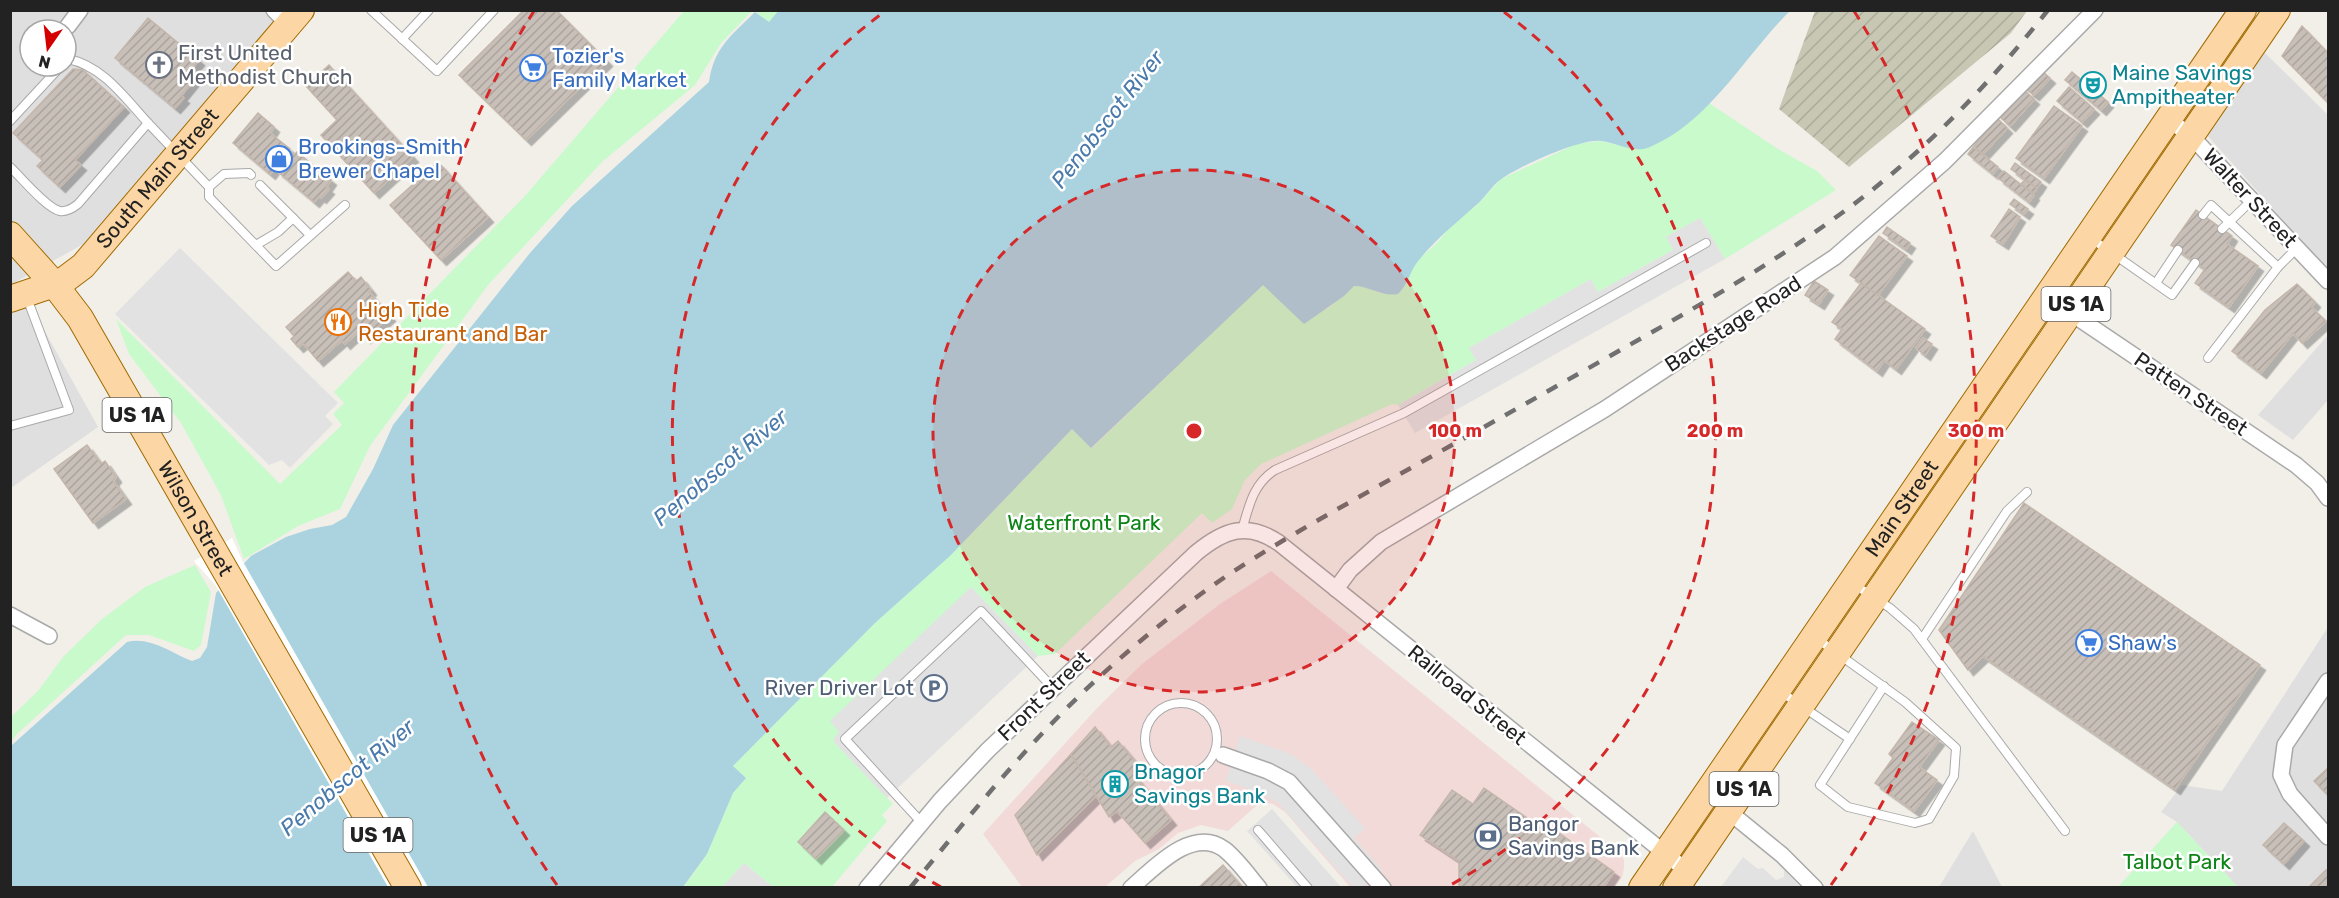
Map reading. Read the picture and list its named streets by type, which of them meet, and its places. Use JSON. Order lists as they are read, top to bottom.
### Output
{
  "streets": {
    "main road": [
      "South Main Street",
      "US 1A",
      "Main Street",
      "Wilson Street"
    ],
    "street": [
      "Walter Street",
      "Backstage Road",
      "Patten Street",
      "Railroad Street",
      "Front Street"
    ]
  },
  "crossings": [
    ["South Main Street", "Wilson Street"],
    ["Walter Street", "Main Street"],
    ["Backstage Road", "Railroad Street"],
    ["Patten Street", "Main Street"],
    ["Main Street", "Railroad Street"],
    ["Railroad Street", "Front Street"]
  ],
  "water": ["Penobscot River"],
  "parks": ["Waterfront Park", "Talbot Park"],
  "places": {
    "church": ["First United Methodist Church"],
    "supermarket": ["Tozier's Family Market", "Shaw's"],
    "theatre": ["Maine Savings Ampitheater"],
    "shop": ["Brookings-Smith Brewer Chapel"],
    "restaurant": ["High Tide Restaurant and Bar"],
    "parking": ["River Driver Lot"],
    "building": ["Bnagor Savings Bank"],
    "bank": ["Bangor Savings Bank"]
  },
  "north": "bottom",
  "rings": ["100 m", "200 m", "300 m"]
}
